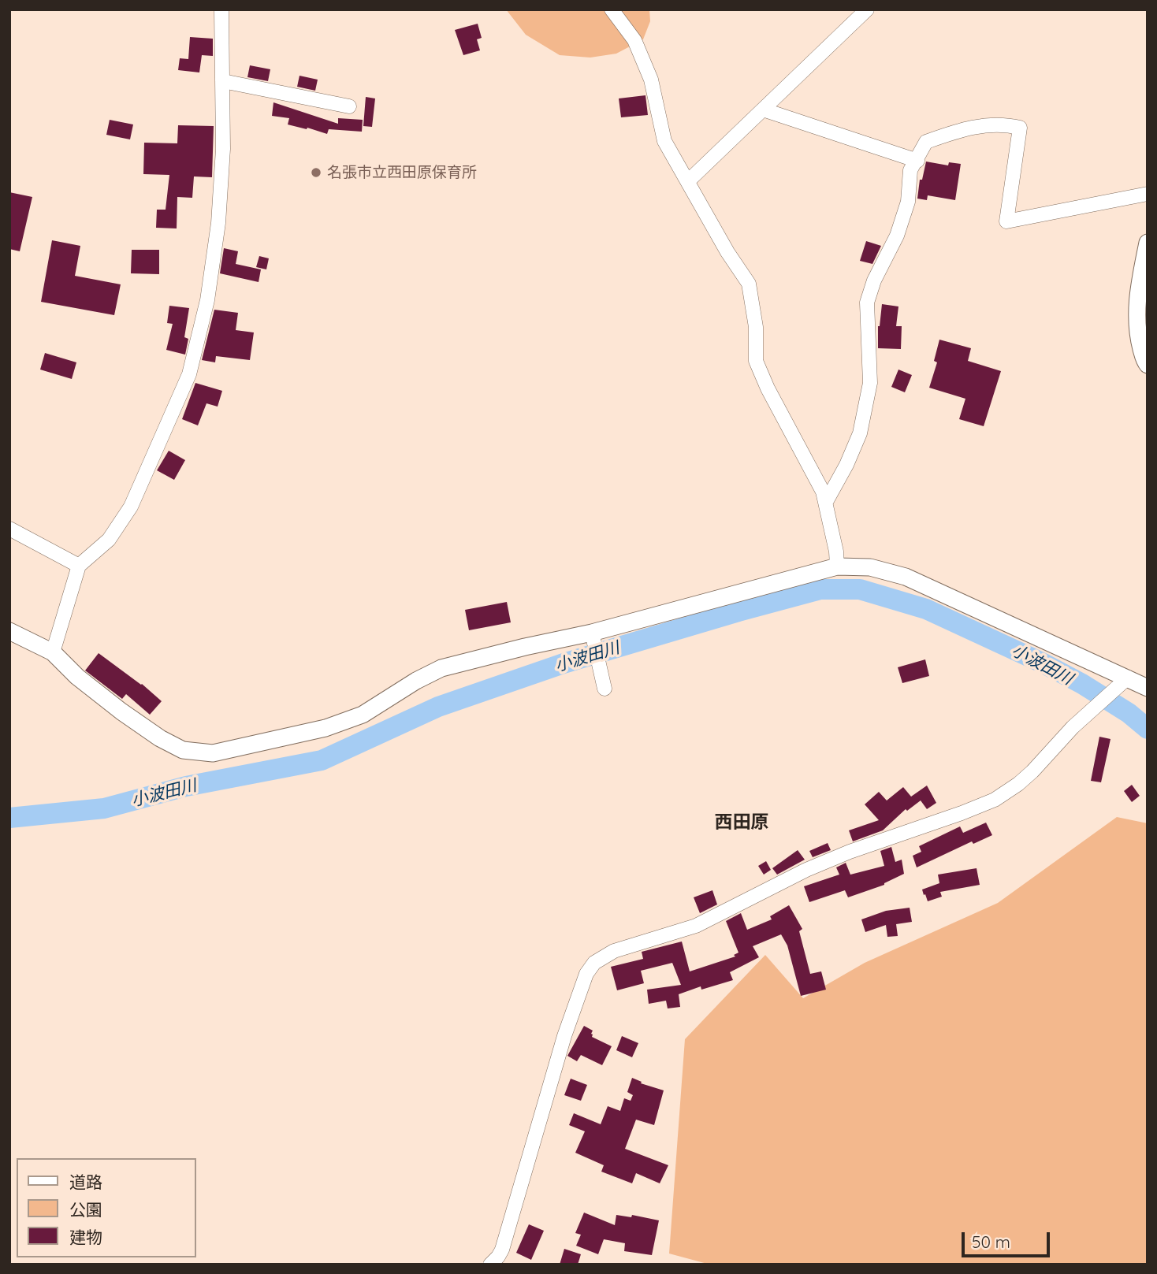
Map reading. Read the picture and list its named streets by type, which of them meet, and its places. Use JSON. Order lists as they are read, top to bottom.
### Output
{
  "districts": ["西田原"],
  "water": ["小波田川"],
  "places": ["名張市立西田原保育所"],
  "legend": ["道路", "公園", "建物"],
  "scale_bar": "50 m"
}
